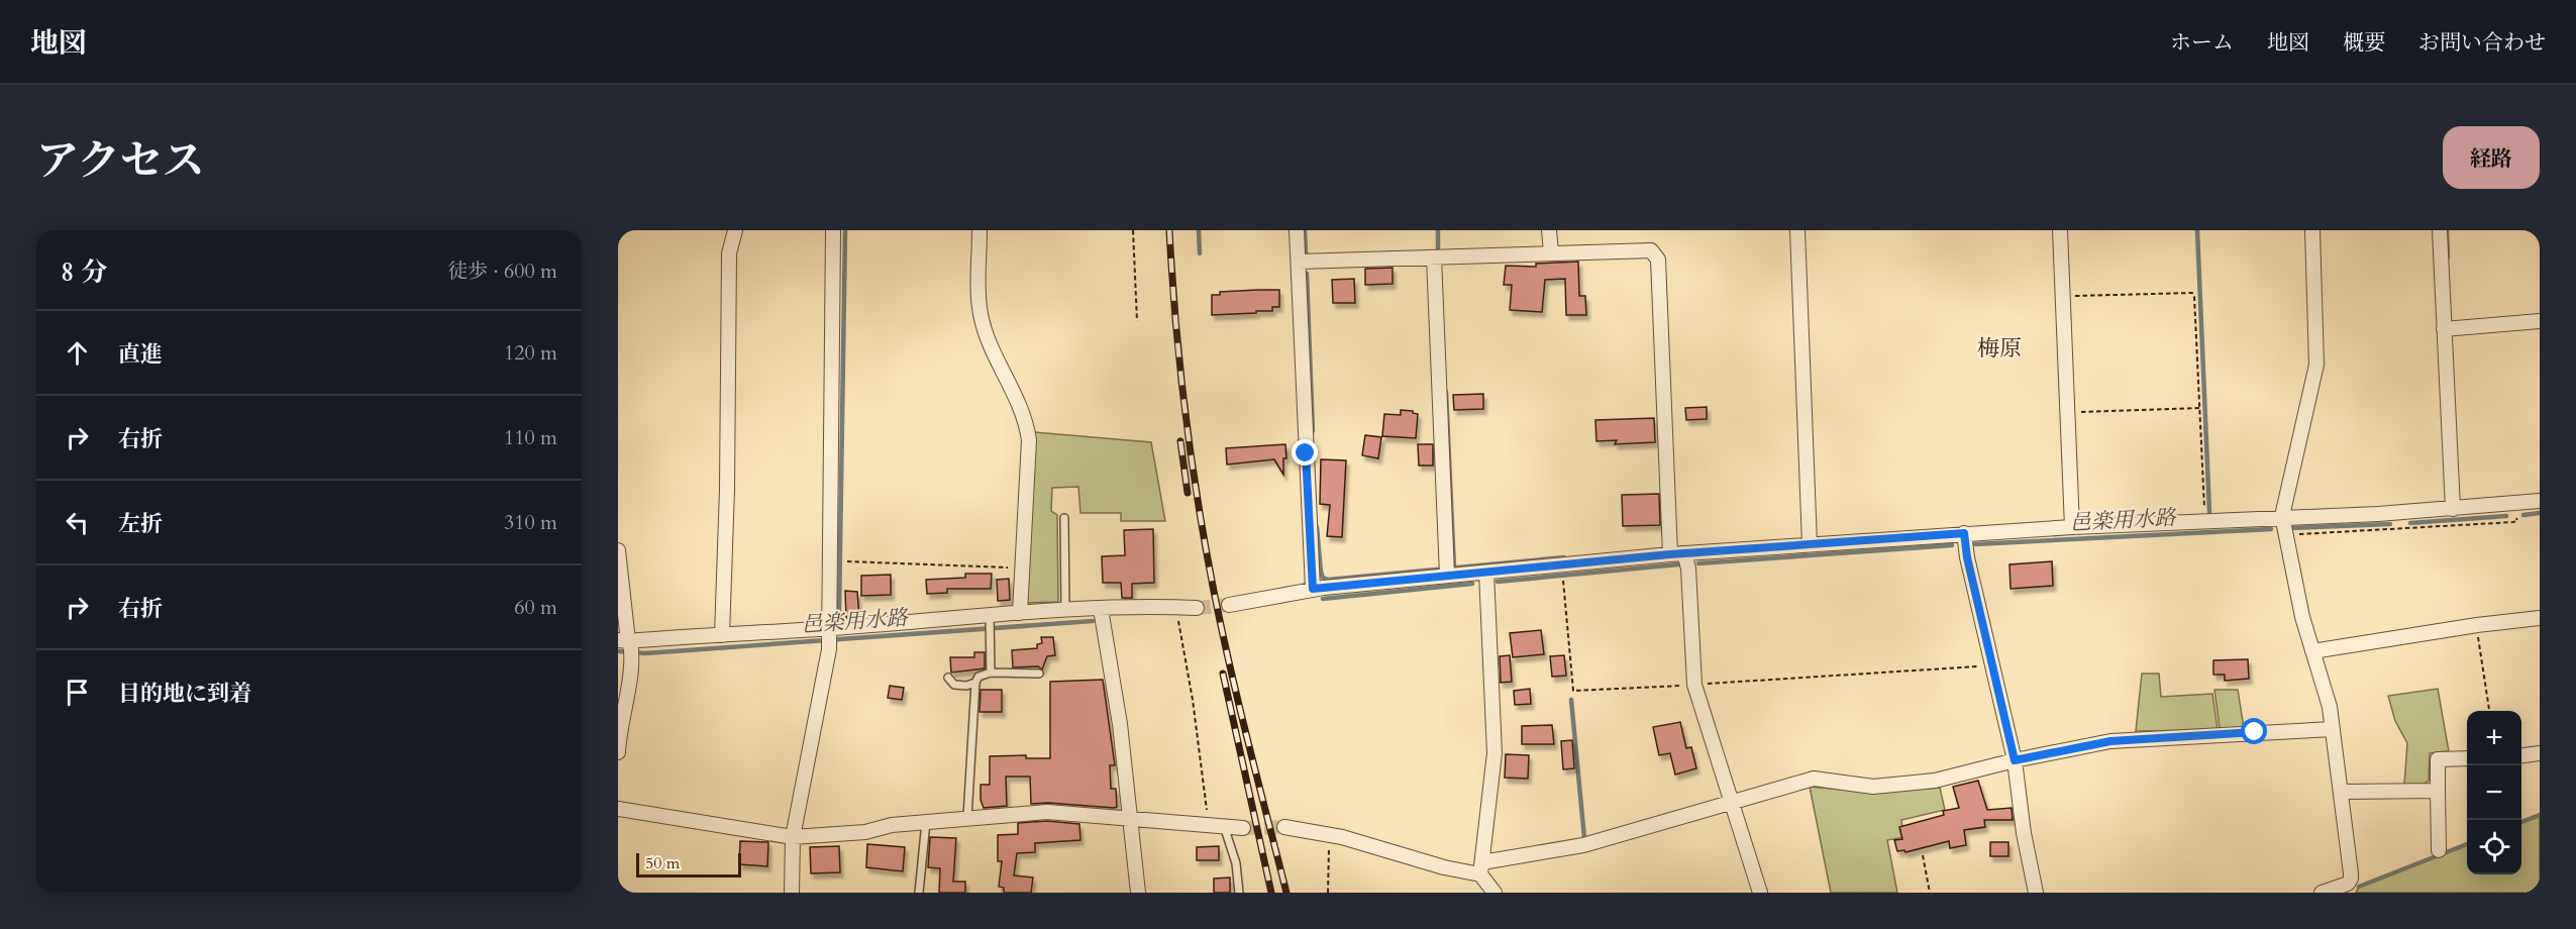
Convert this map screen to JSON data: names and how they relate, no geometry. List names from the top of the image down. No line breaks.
{"districts":["梅原"],"water":["邑楽用水路"],"scale_bar":"50 m","page":{"header":"地図","nav":["ホーム","地図","概要","お問い合わせ"],"title":"アクセス","buttons":"経路","heading":["8 分","徒歩 · 600 m"],"list":[["直進","120 m"],["右折","110 m"],["左折","310 m"],["右折","60 m"],"目的地に到着"],"map_buttons":["+","−"],"scale":"50 m"}}
